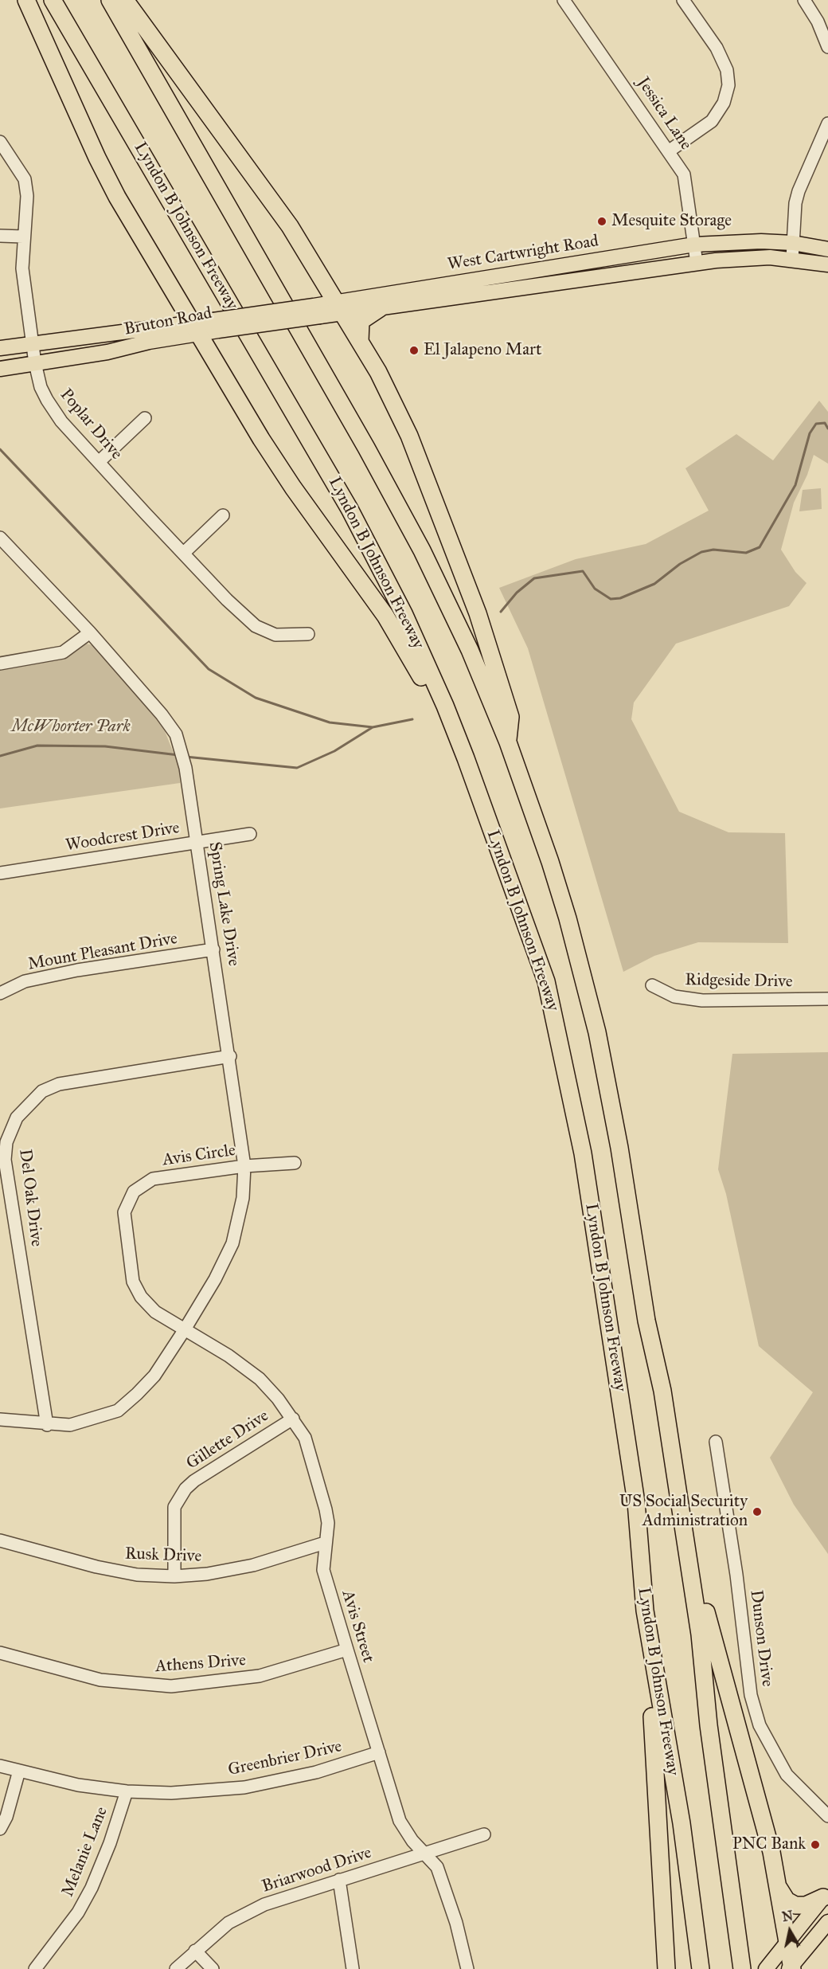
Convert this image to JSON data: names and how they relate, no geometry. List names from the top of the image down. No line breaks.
{"streets":{"highway":["Lyndon B Johnson Freeway"],"main road":["West Cartwright Road","Bruton Road"],"street":["Jessica Lane","Poplar Drive","Woodcrest Drive","Spring Lake Drive","Mount Pleasant Drive","Ridgeside Drive","Avis Circle","Del Oak Drive","Gillette Drive","Rusk Drive","Avis Street","Dunson Drive","Athens Drive","Greenbrier Drive","Melanie Lane","Briarwood Drive"]},"crossings":[["Jessica Lane","West Cartwright Road"],["West Cartwright Road","Bruton Road"],["Bruton Road","Poplar Drive"],["Woodcrest Drive","Spring Lake Drive"],["Spring Lake Drive","Mount Pleasant Drive"],["Spring Lake Drive","Avis Circle"],["Spring Lake Drive","Del Oak Drive"],["Spring Lake Drive","Avis Street"],["Avis Circle","Avis Street"],["Gillette Drive","Rusk Drive"],["Gillette Drive","Avis Street"],["Rusk Drive","Avis Street"],["Avis Street","Athens Drive"],["Avis Street","Greenbrier Drive"],["Avis Street","Briarwood Drive"],["Greenbrier Drive","Melanie Lane"]],"parks":["McWhorter Park"],"places":["Mesquite Storage","El Jalapeno Mart","US Social Security Administration","PNC Bank"],"north":"top"}
